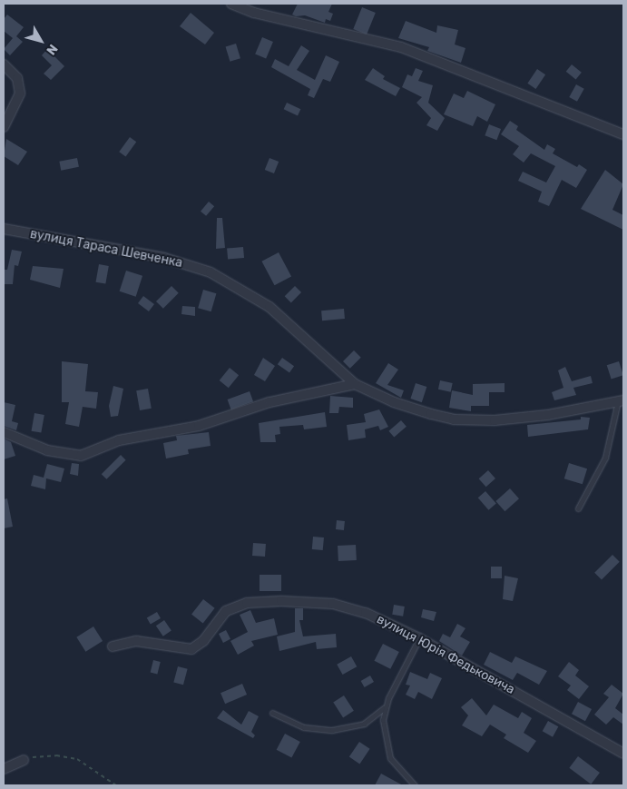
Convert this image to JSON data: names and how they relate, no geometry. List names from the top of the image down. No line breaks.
{"streets":{"street":["вулиця Тараса Шевченка","вулиця Юрія Федьковича"]},"north":"bottom right"}
